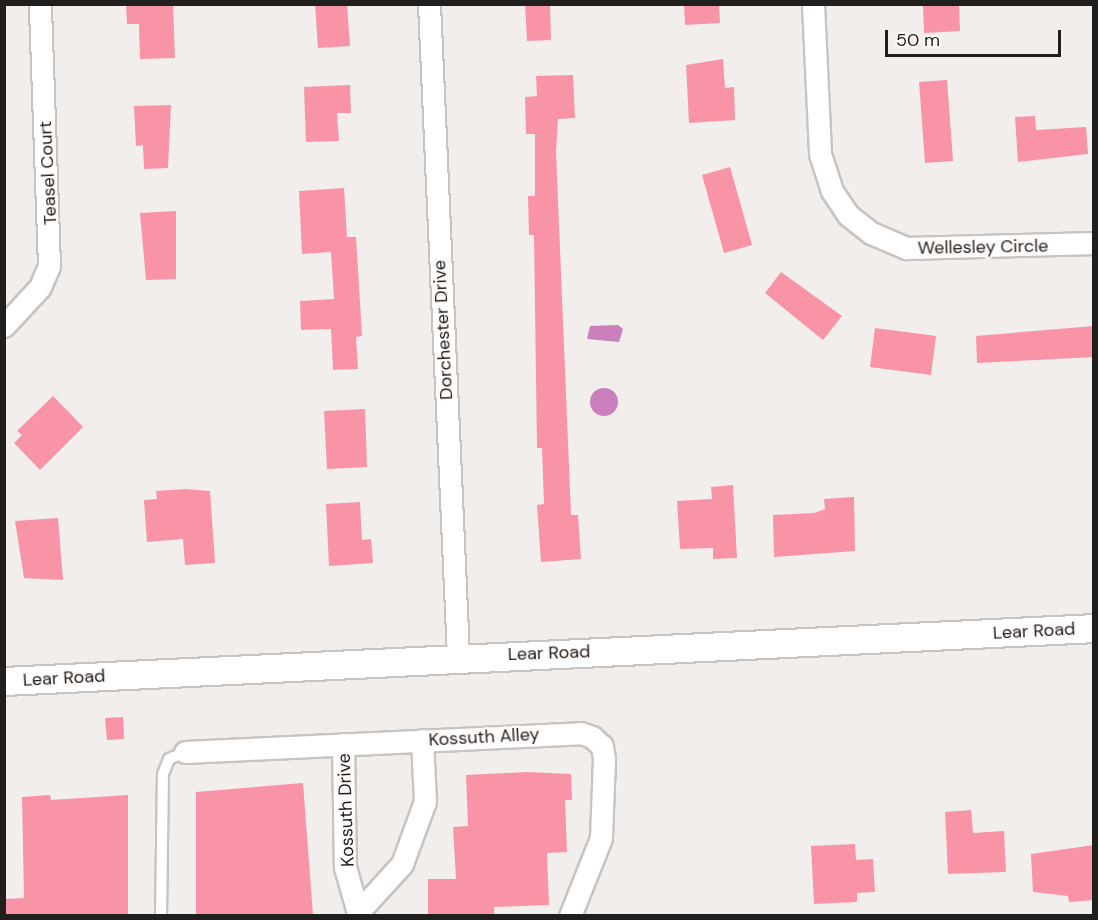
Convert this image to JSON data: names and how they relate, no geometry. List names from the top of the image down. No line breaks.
{"streets":{"street":["Teasel Court","Wellesley Circle","Dorchester Drive","Lear Road","Kossuth Alley","Kossuth Drive"]},"crossings":[["Dorchester Drive","Lear Road"],["Kossuth Alley","Kossuth Drive"]],"scale_bar":"50 m"}
